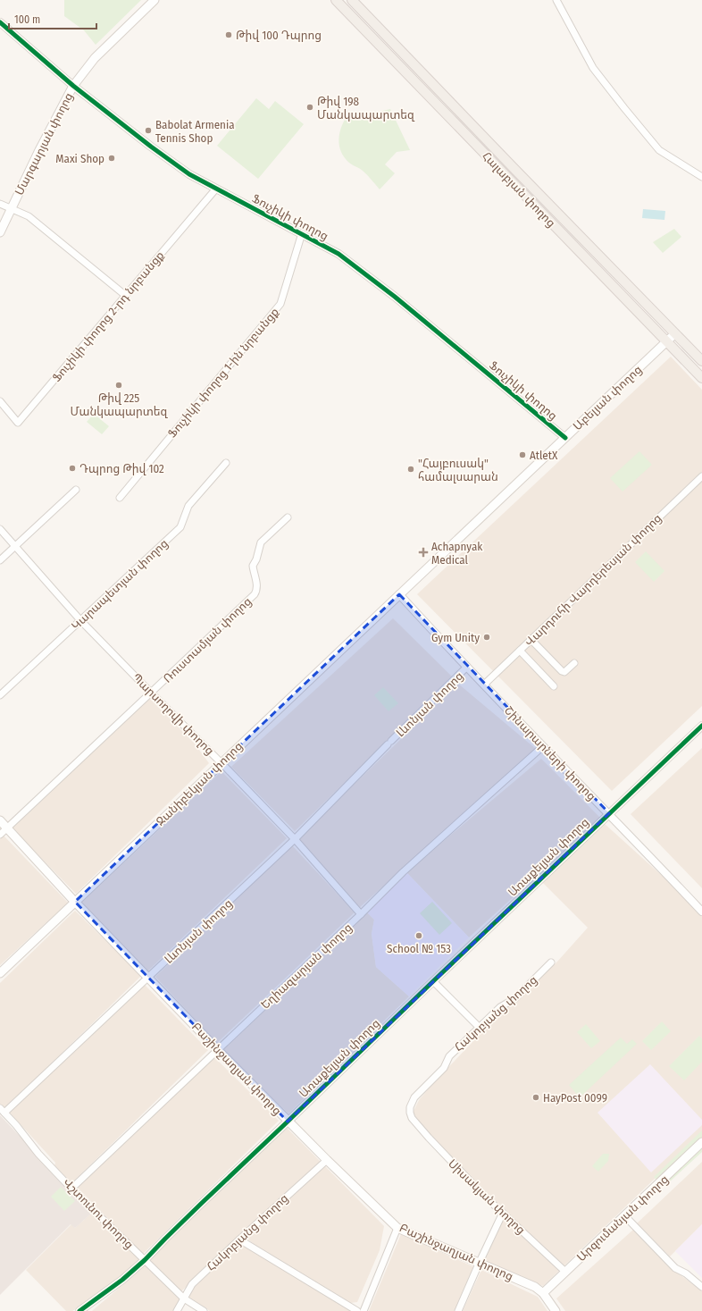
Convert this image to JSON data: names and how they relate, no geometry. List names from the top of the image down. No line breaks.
{"streets":{"main road":["Մարգարյան փողոց","Հալաբյան փողոց","Աբելյան փողոց","Ջանիբեկյան փողոց","Բաշինջաղյան փողոց","Արզումանյան փողոց"],"street":["Ֆուչիկի փողոց","Ֆուչիկի փողոց 2-րդ նրբանցք","Ֆուչիկի փողոց 1-ին նրբանցք","Վարդուհի Վարդերեսյան փողոց","Կարապետյան փողոց","Ռուստամյան փողոց","Լևոնյան փողոց","Պարսողովի փողոց","Շինարարների փողոց","Առաքելյան փողոց","Եղիազարյան փողոց","Հակոբյանց փողոց","Սիսակյան փողոց","Վշտունու փողոց"]},"crossings":[["Մարգարյան փողոց","Ֆուչիկի փողոց"],["Հալաբյան փողոց","Աբելյան փողոց"],["Ֆուչիկի փողոց","Ֆուչիկի փողոց 2-րդ նրբանցք"],["Ֆուչիկի փողոց","Ֆուչիկի փողոց 1-ին նրբանցք"],["Ֆուչիկի փողոց","Աբելյան փողոց"],["Աբելյան փողոց","Շինարարների փողոց"],["Աբելյան փողոց","Ջանիբեկյան փողոց"],["Վարդուհի Վարդերեսյան փողոց","Շինարարների փողոց"],["Կարապետյան փողոց","Պարսողովի փողոց"],["Ռուստամյան փողոց","Պարսողովի փողոց"],["Ռուստամյան փողոց","Բաշինջաղյան փողոց"],["Լևոնյան փողոց","Պարսողովի փողոց"],["Լևոնյան փողոց","Շինարարների փողոց"],["Լևոնյան փողոց","Բաշինջաղյան փողոց"],["Լևոնյան փողոց","Վշտունու փողոց"],["Պարսողովի փողոց","Ջանիբեկյան փողոց"],["Պարսողովի փողոց","Եղիազարյան փողոց"],["Շինարարների փողոց","Ջանիբեկյան փողոց"],["Շինարարների փողոց","Առաքելյան փողոց"],["Շինարարների փողոց","Եղիազարյան փողոց"],["Ջանիբեկյան փողոց","Բաշինջաղյան փողոց"],["Առաքելյան փողոց","Բաշինջաղյան փողոց"],["Առաքելյան փողոց","Վշտունու փողոց"],["Եղիազարյան փողոց","Բաշինջաղյան փողոց"],["Եղիազարյան փողոց","Վշտունու փողոց"],["Հակոբյանց փողոց","Բաշինջաղյան փողոց"],["Հակոբյանց փողոց","Սիսակյան փողոց"],["Հակոբյանց փողոց","Վշտունու փողոց"],["Բաշինջաղյան փողոց","Արզումանյան փողոց"],["Սիսակյան փողոց","Արզումանյան փողոց"]],"places":{"other":["Թիվ 100 Դպրոց","Թիվ 198 Մանկապարտեզ","Babolat Armenia Tennis Shop","Maxi Shop","Թիվ 225 Մանկապարտեզ","AtletX","Դպրոց Թիվ 102","\"Հայբուսակ\" համալսարան","Gym Unity","School № 153","HayPost 0099"],"health":["Achapnyak Medical"]},"scale_bar":"100 m"}
